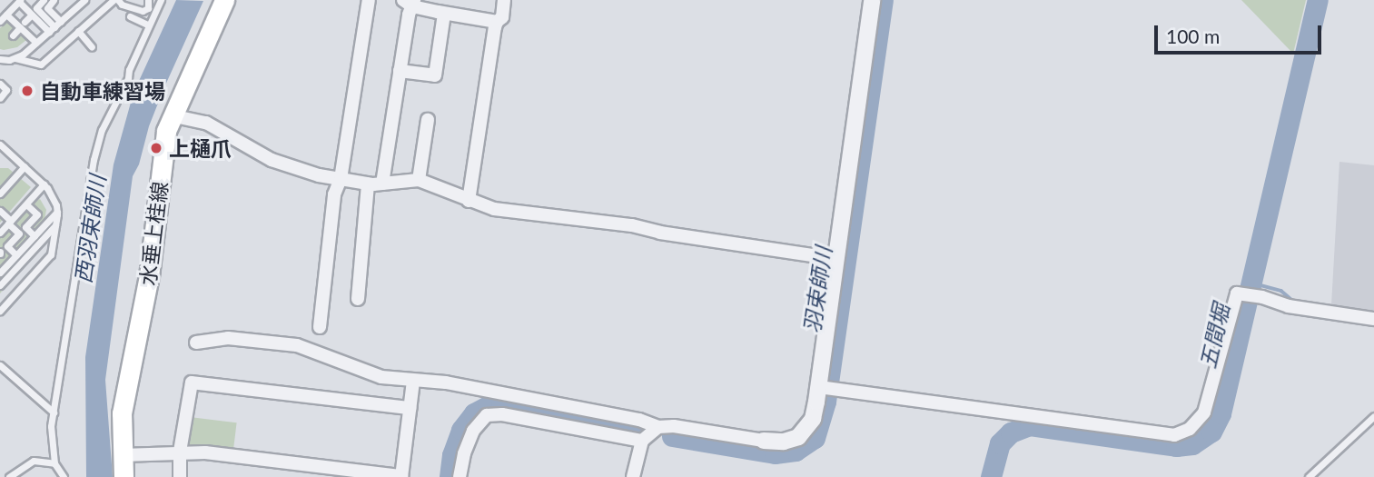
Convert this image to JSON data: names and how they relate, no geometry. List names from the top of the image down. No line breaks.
{"streets":{"main road":["水垂上桂線"]},"water":["西羽束師川","羽束師川","五間堀"],"places":["自動車練習場","上樋爪"],"scale_bar":"100 m"}
